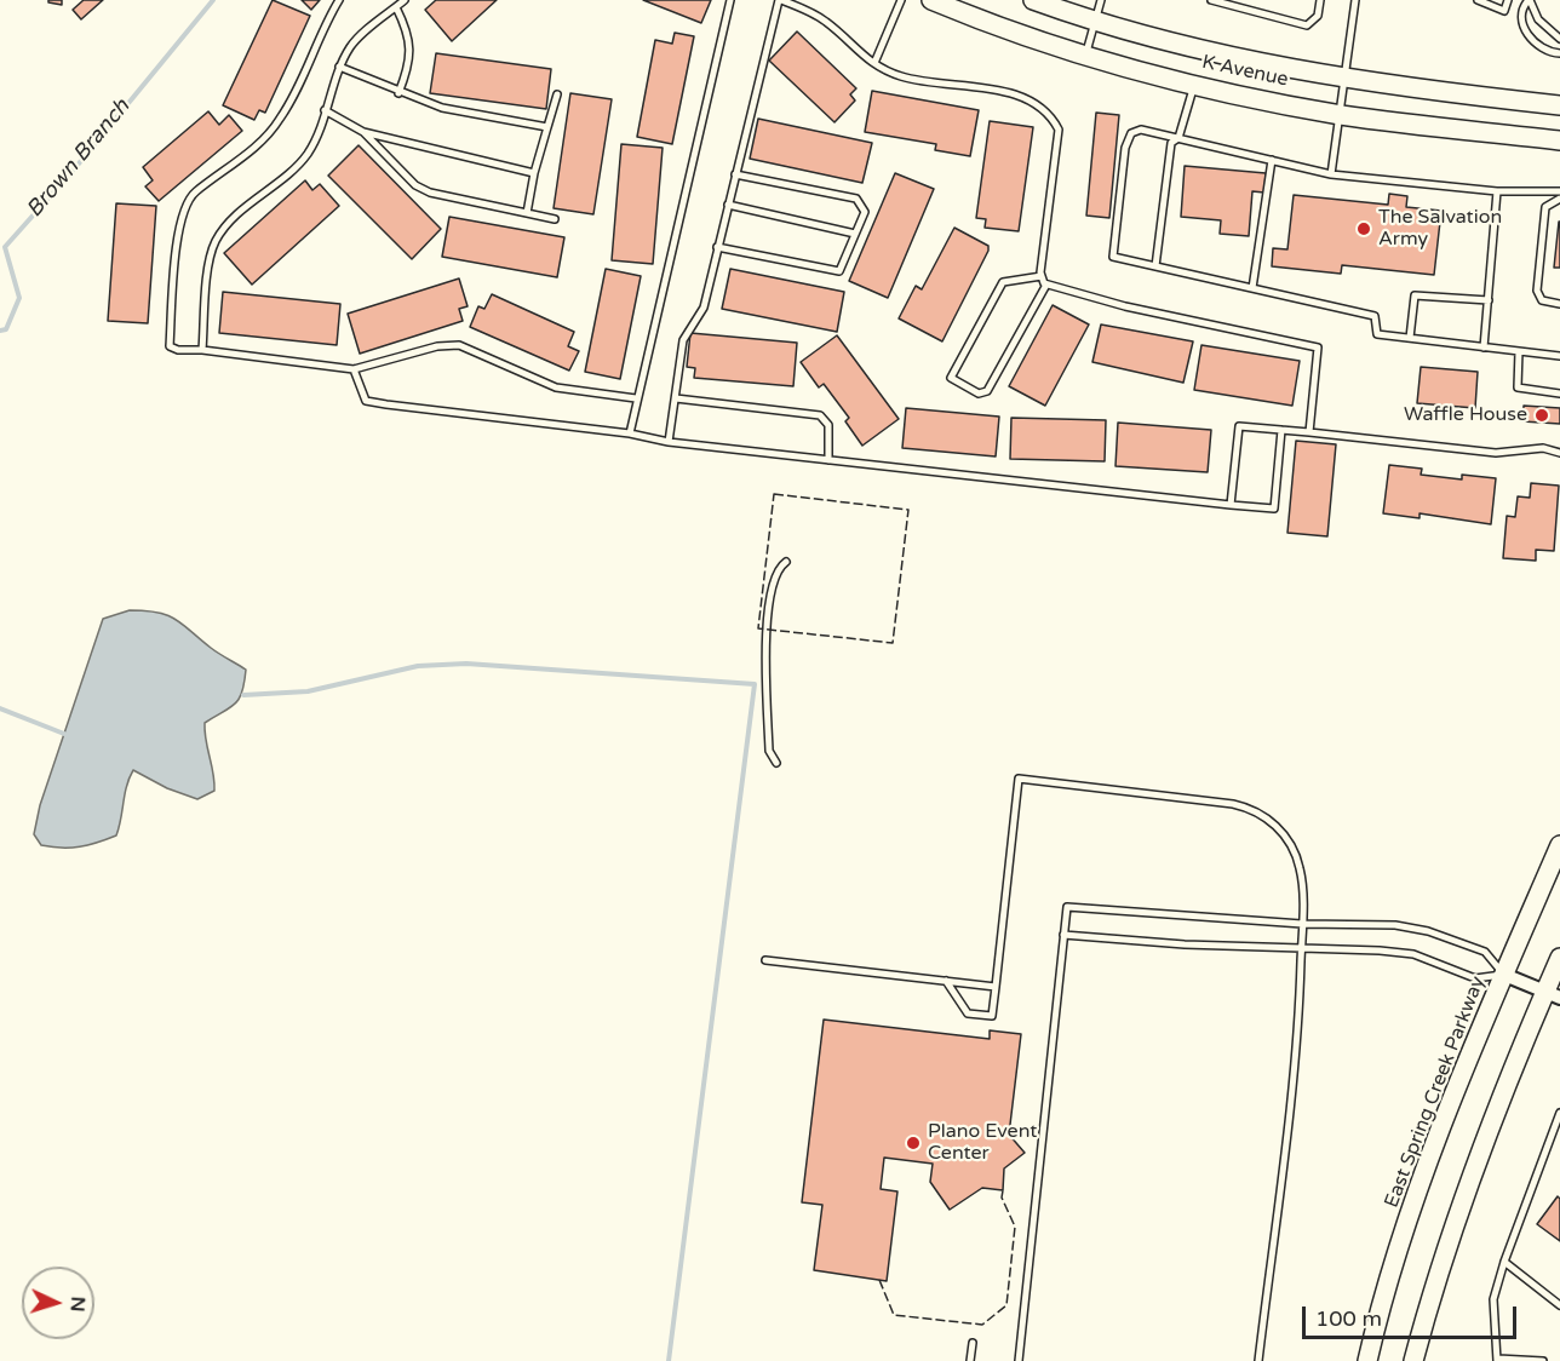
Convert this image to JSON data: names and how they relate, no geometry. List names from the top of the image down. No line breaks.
{"streets":{"main road":["K Avenue","East Spring Creek Parkway"]},"water":["Brown Branch"],"places":["The Salvation Army","Waffle House","Plano Event Center"],"scale_bar":"100 m","north":"right"}
